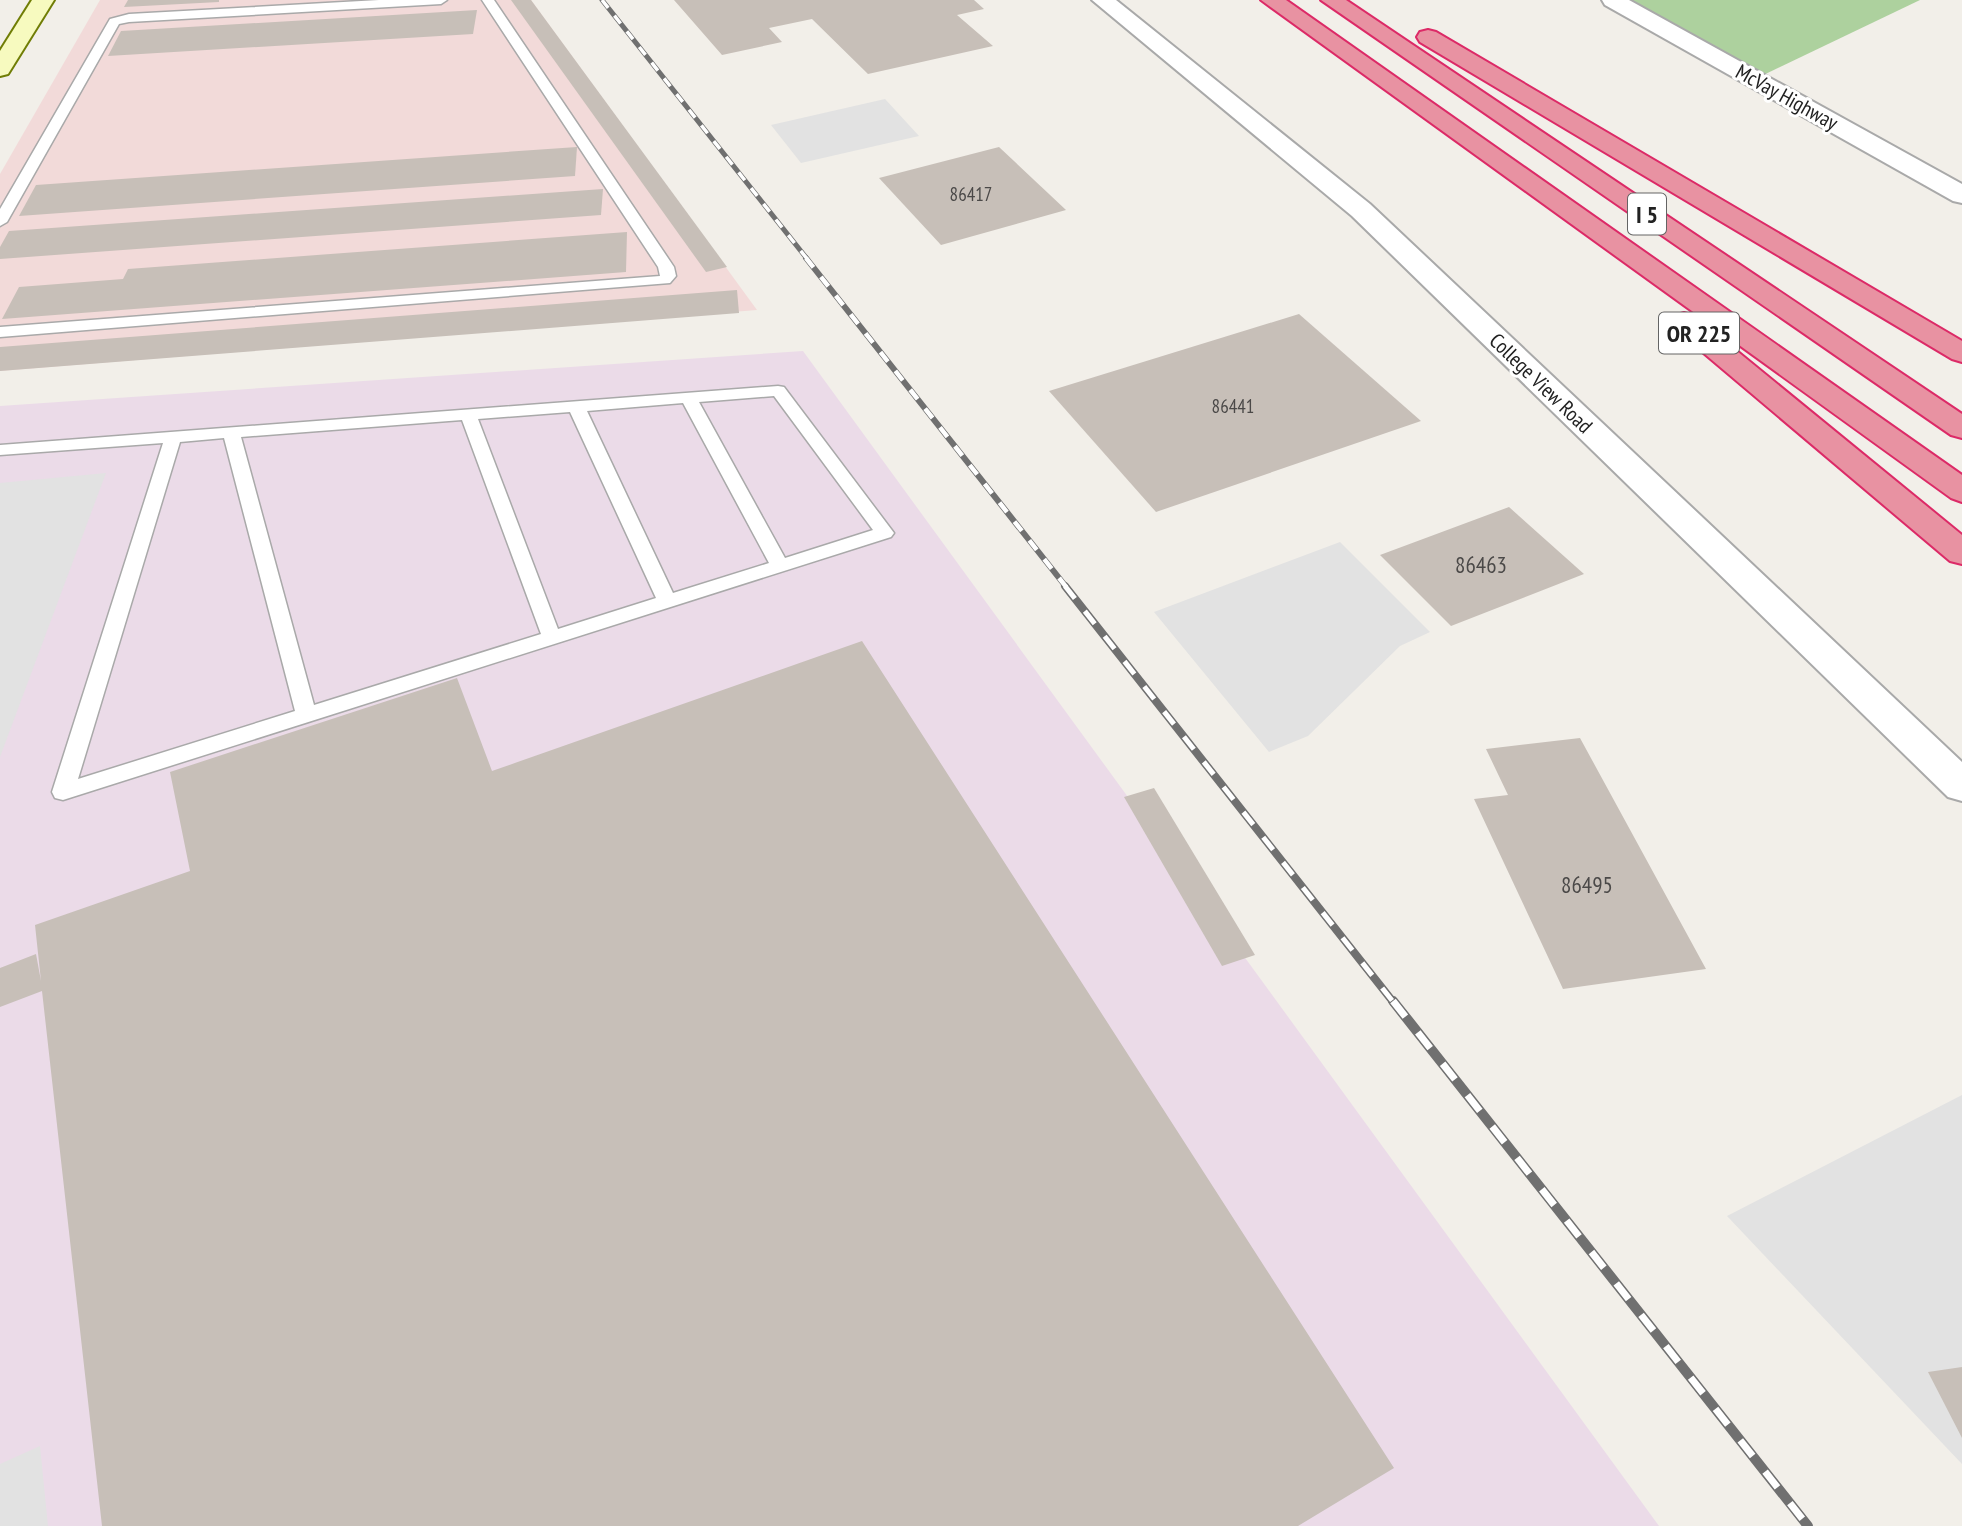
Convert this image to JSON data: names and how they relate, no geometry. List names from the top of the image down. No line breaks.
{"streets":{"highway":["I 5","OR 225"],"street":["McVay Highway","College View Road"]},"crossings":[["I 5","OR 225"]],"house_numbers":["86417","86441","86463","86495"]}
